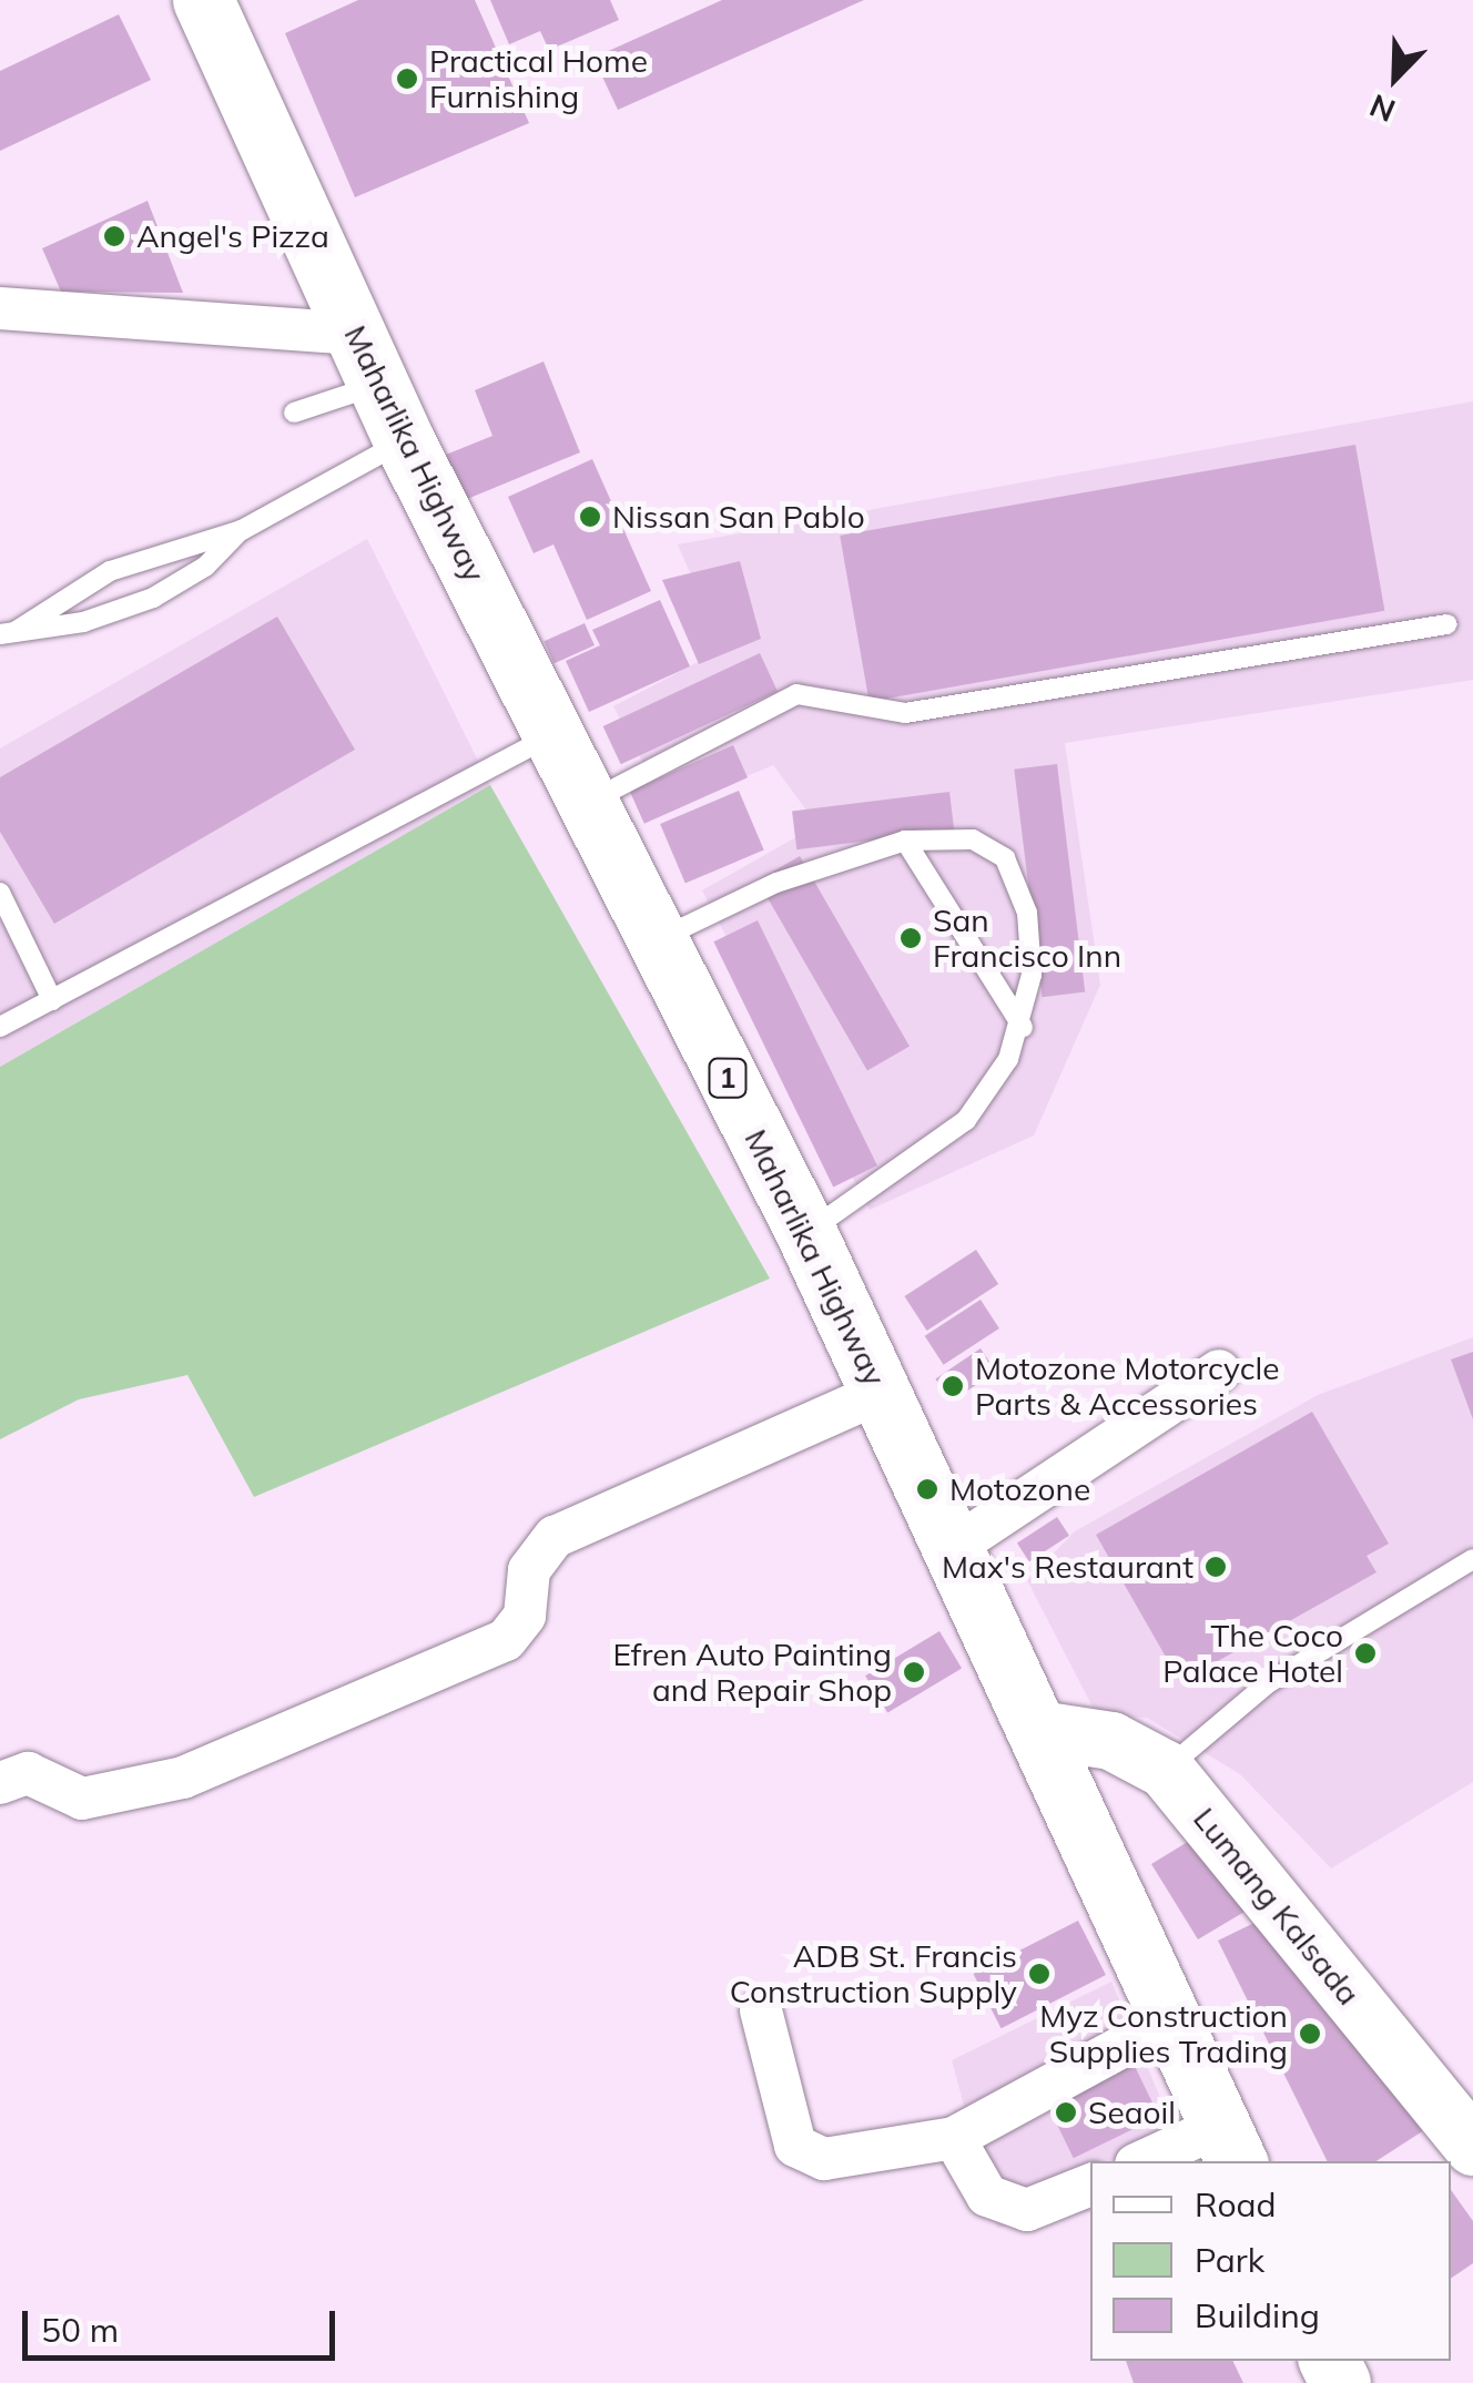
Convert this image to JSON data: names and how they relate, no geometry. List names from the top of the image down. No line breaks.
{"streets":{"main road":["Maharlika Highway","1"],"street":["Lumang Kalsada"]},"crossings":[["Maharlika Highway","Lumang Kalsada"]],"places":["Practical Home Furnishing","Angel's Pizza","Nissan San Pablo","San Francisco Inn","Motozone Motorcycle Parts & Accessories","Motozone","Max's Restaurant","The Coco Palace Hotel","Efren Auto Painting and Repair Shop","ADB St. Francis Construction Supply","Myz Construction Supplies Trading","Seaoil"],"legend":["Road","Park","Building"],"scale_bar":"50 m","north":"bottom left"}
